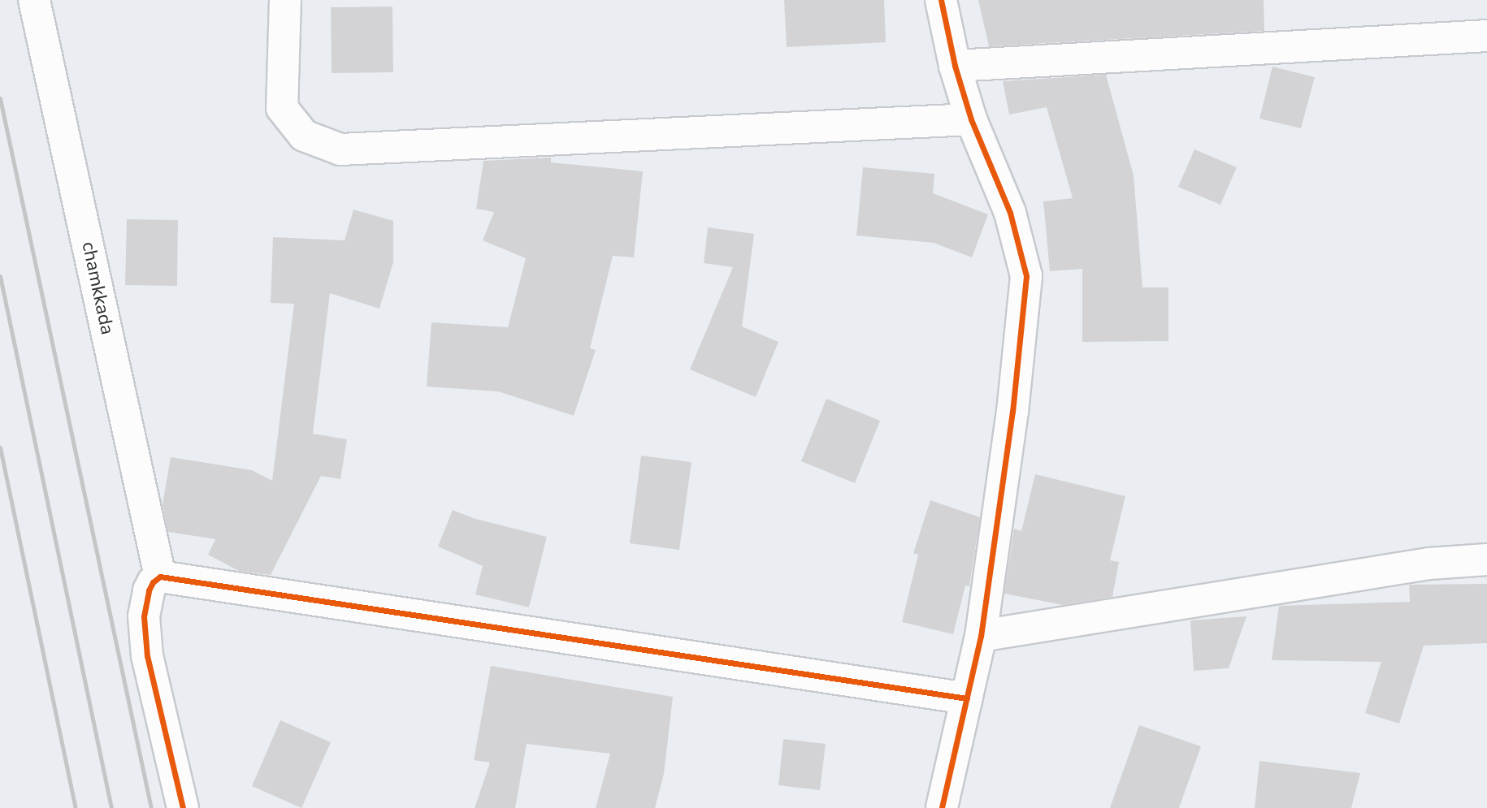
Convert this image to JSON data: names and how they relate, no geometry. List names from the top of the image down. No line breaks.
{"streets":{"street":["chamkkada"]}}
